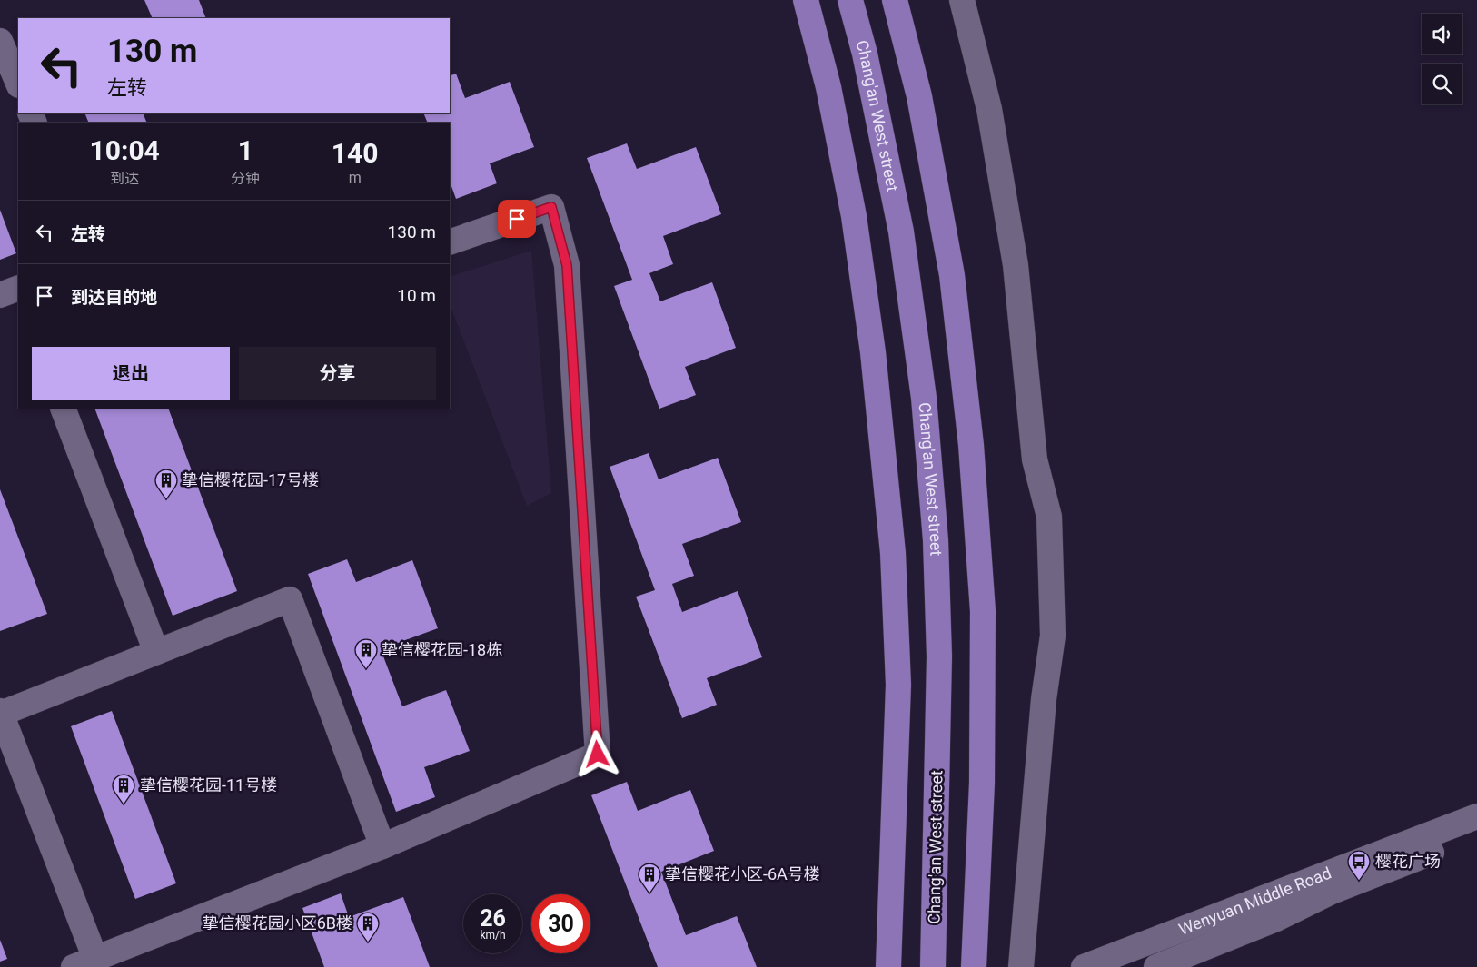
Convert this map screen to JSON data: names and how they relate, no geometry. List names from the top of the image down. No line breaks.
{"streets":{"main road":["Chang'an West street"],"street":["Wenyuan Middle Road"]},"places":{"building":["挚信樱花园-17号楼","挚信樱花园-18栋","挚信樱花园-11号楼","挚信樱花小区-6A号楼","挚信樱花园小区6B楼"],"bus stop":["樱花广场"]},"page":{"turn":["130 m","左转"],"eta":["10:04","到达","1","分钟","140","m"],"list":[{"name":"左转","value":"130 m"},{"name":"到达目的地","value":"10 m"}],"buttons":["退出","分享"],"speed":"26 km/h","limit":"30"}}
